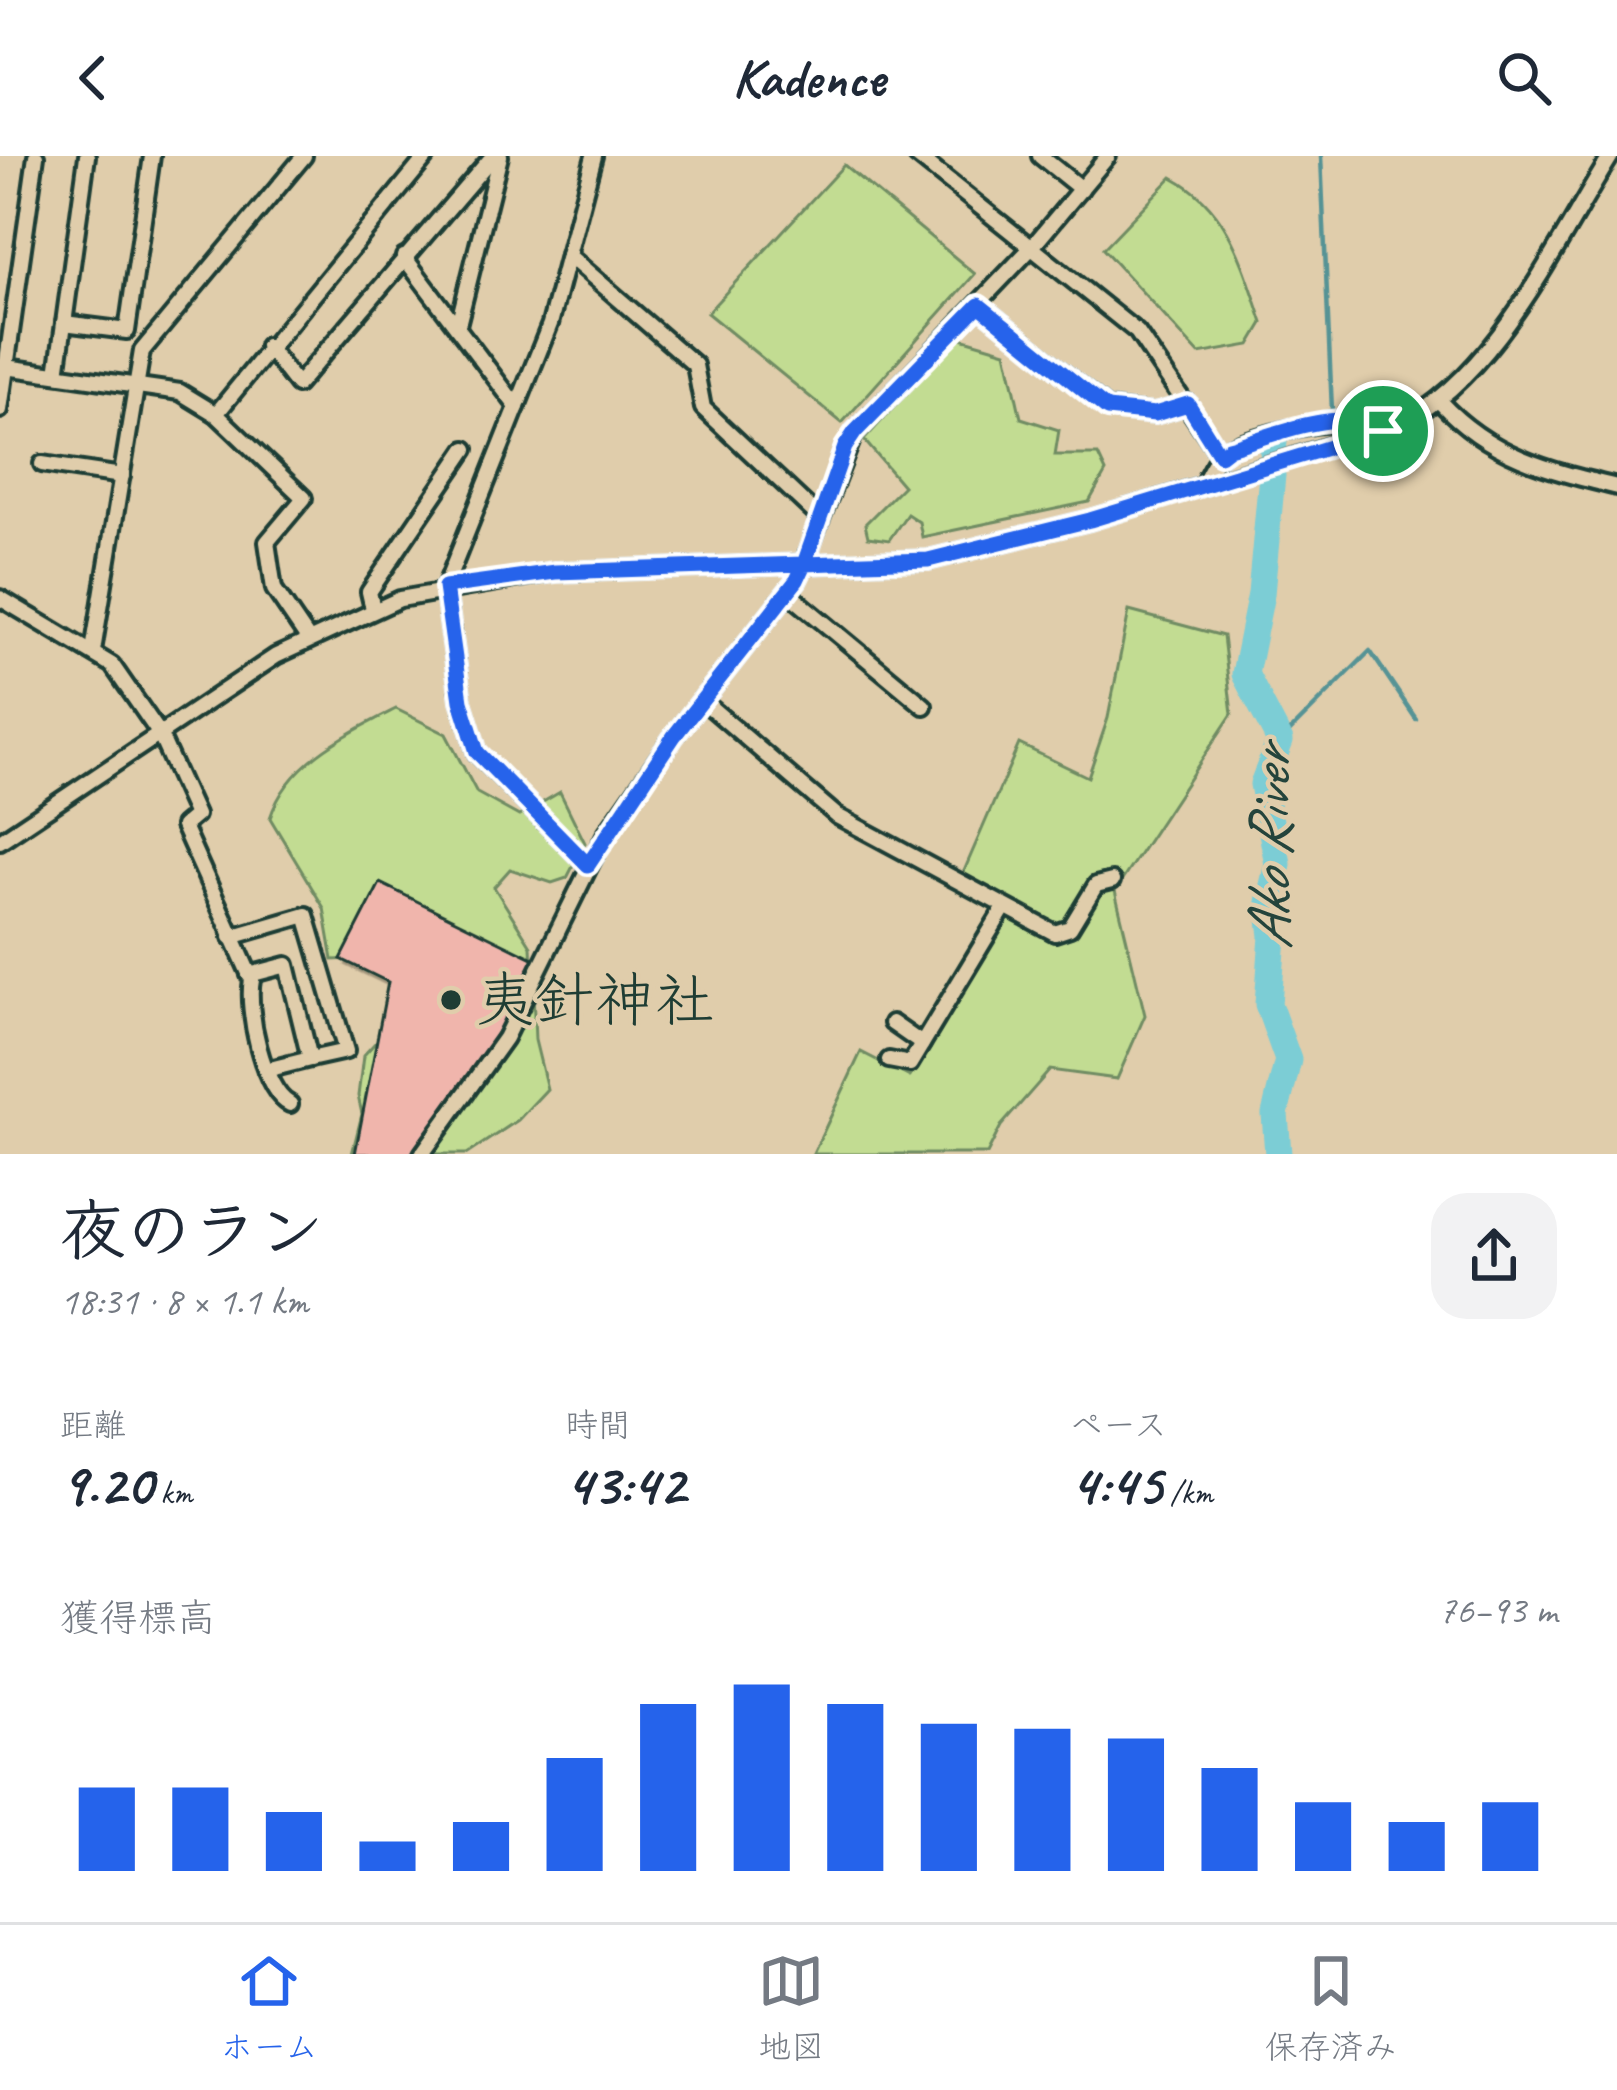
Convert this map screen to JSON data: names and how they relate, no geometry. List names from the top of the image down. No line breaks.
{"water":["Ako River"],"places":["夷針神社"],"page":{"header":"Kadence","heading":["夜のラン","18:31 · 8 × 1.1 km"],"stats":[["距離","9.20 km"],["時間","43:42"],["ペース","4:45 /km"]],"chart":["獲得標高","76–93 m"],"tabs":["ホーム","地図","保存済み"]}}
